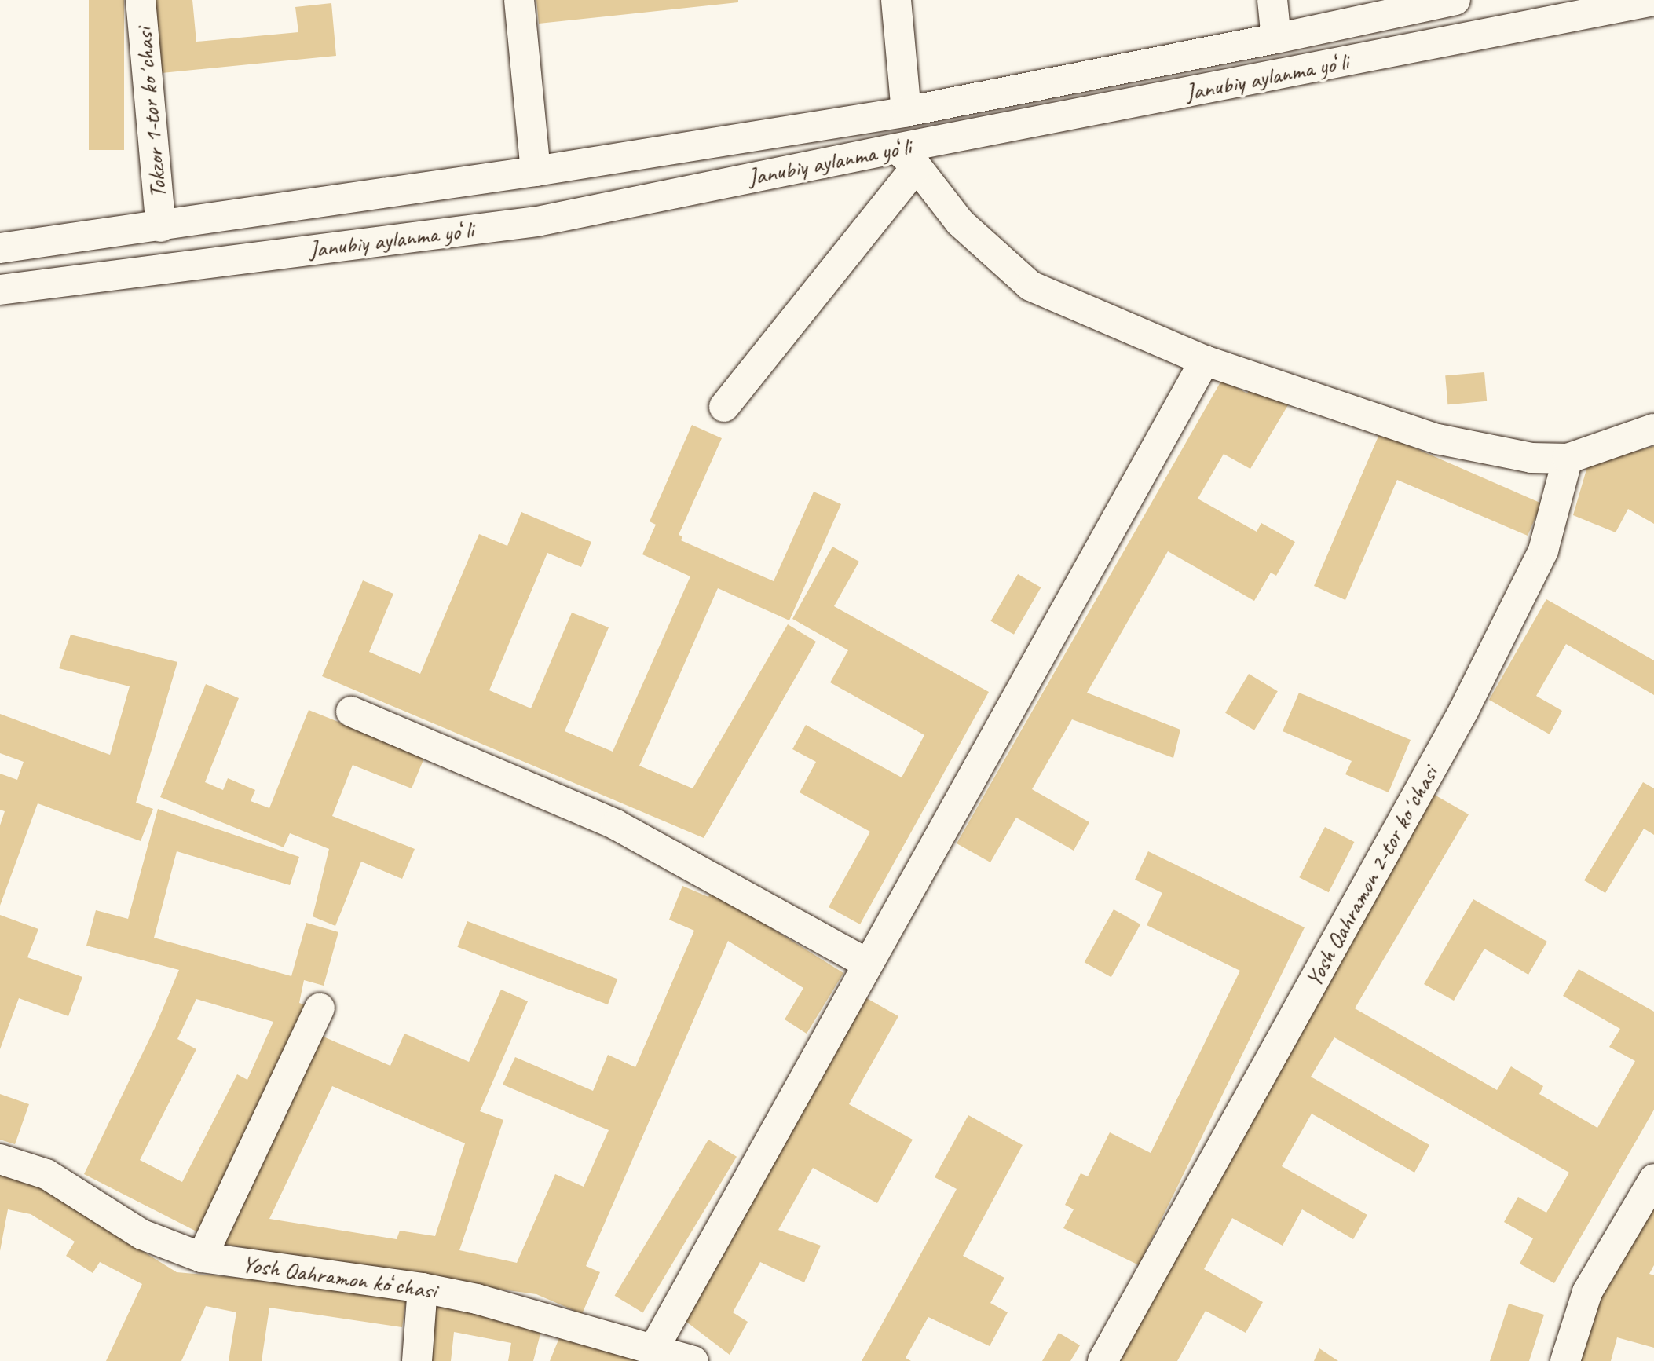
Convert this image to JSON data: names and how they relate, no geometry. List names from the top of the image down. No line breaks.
{"streets":{"main road":["Janubiy aylanma yoʻli","Tokzor 1-tor koʼchasi","Yosh Qahramon 2-tor koʼchasi","Yosh Qahramon koʻchasi"]},"crossings":[["Janubiy aylanma yoʻli","Tokzor 1-tor koʼchasi"]]}
